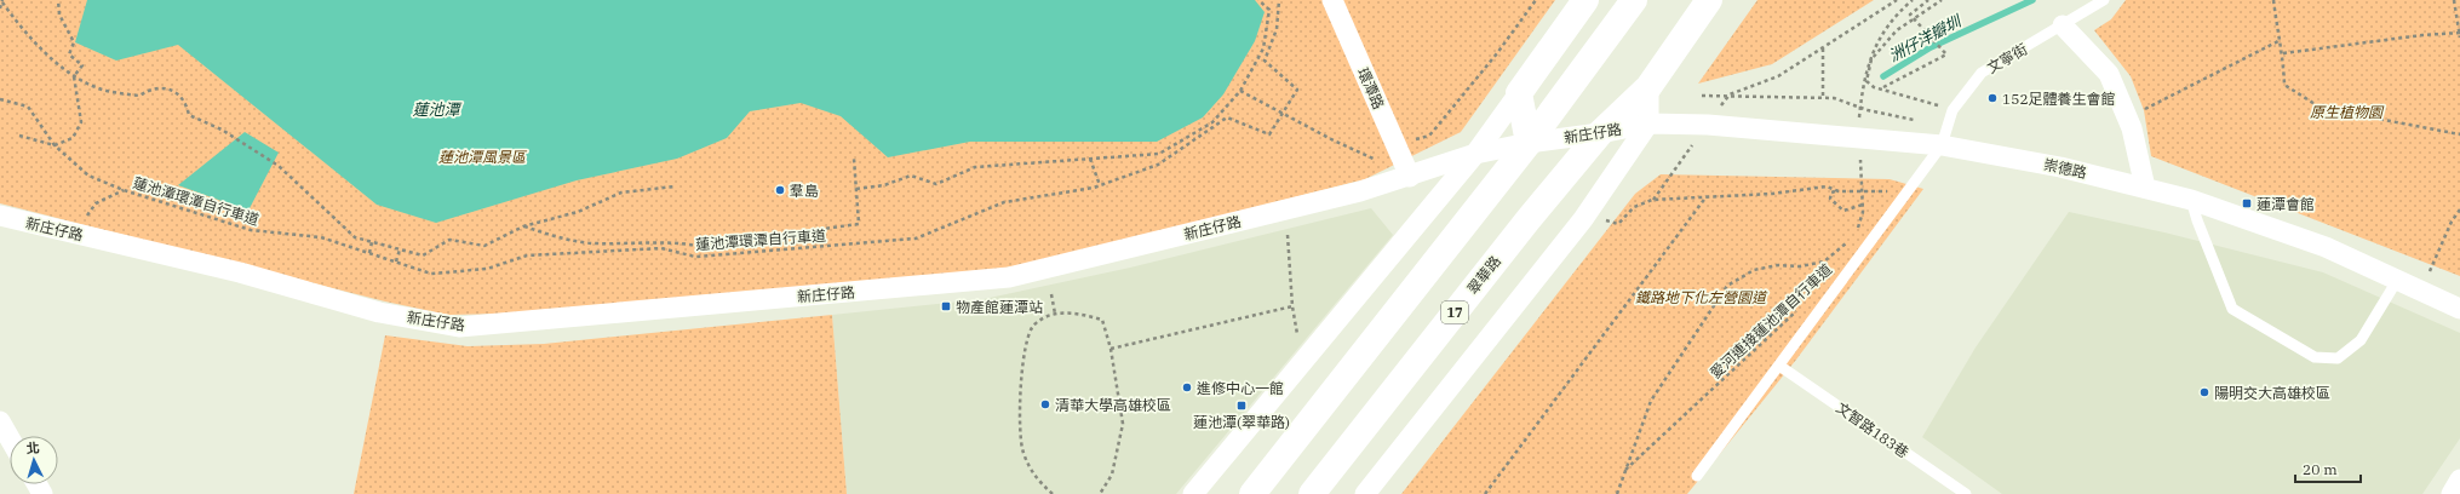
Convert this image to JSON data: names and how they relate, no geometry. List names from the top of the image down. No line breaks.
{"streets":{"main road":["翠華路","17"],"street":["環潭路","新庄仔路","崇德路"],"lane":["文寧街","文智路183巷"],"path":["蓮池潭環潭自行車道","愛河連接蓮池潭自行車道"]},"crossings":[["文寧街","崇德路"],["文寧街","文智路183巷"],["環潭路","新庄仔路"],["新庄仔路","崇德路"],["新庄仔路","翠華路"]],"water":["洲仔洋瓣圳","蓮池潭"],"parks":["原生植物園","蓮池潭風景區","鐵路地下化左營園道"],"places":{"other":["152足體養生會館","羣島","進修中心一館","陽明交大高雄校區","清華大學高雄校區"],"transit":["蓮潭會館","物產館蓮潭站","蓮池潭(翠華路)"]},"scale_bar":"20 m","north":"top"}
